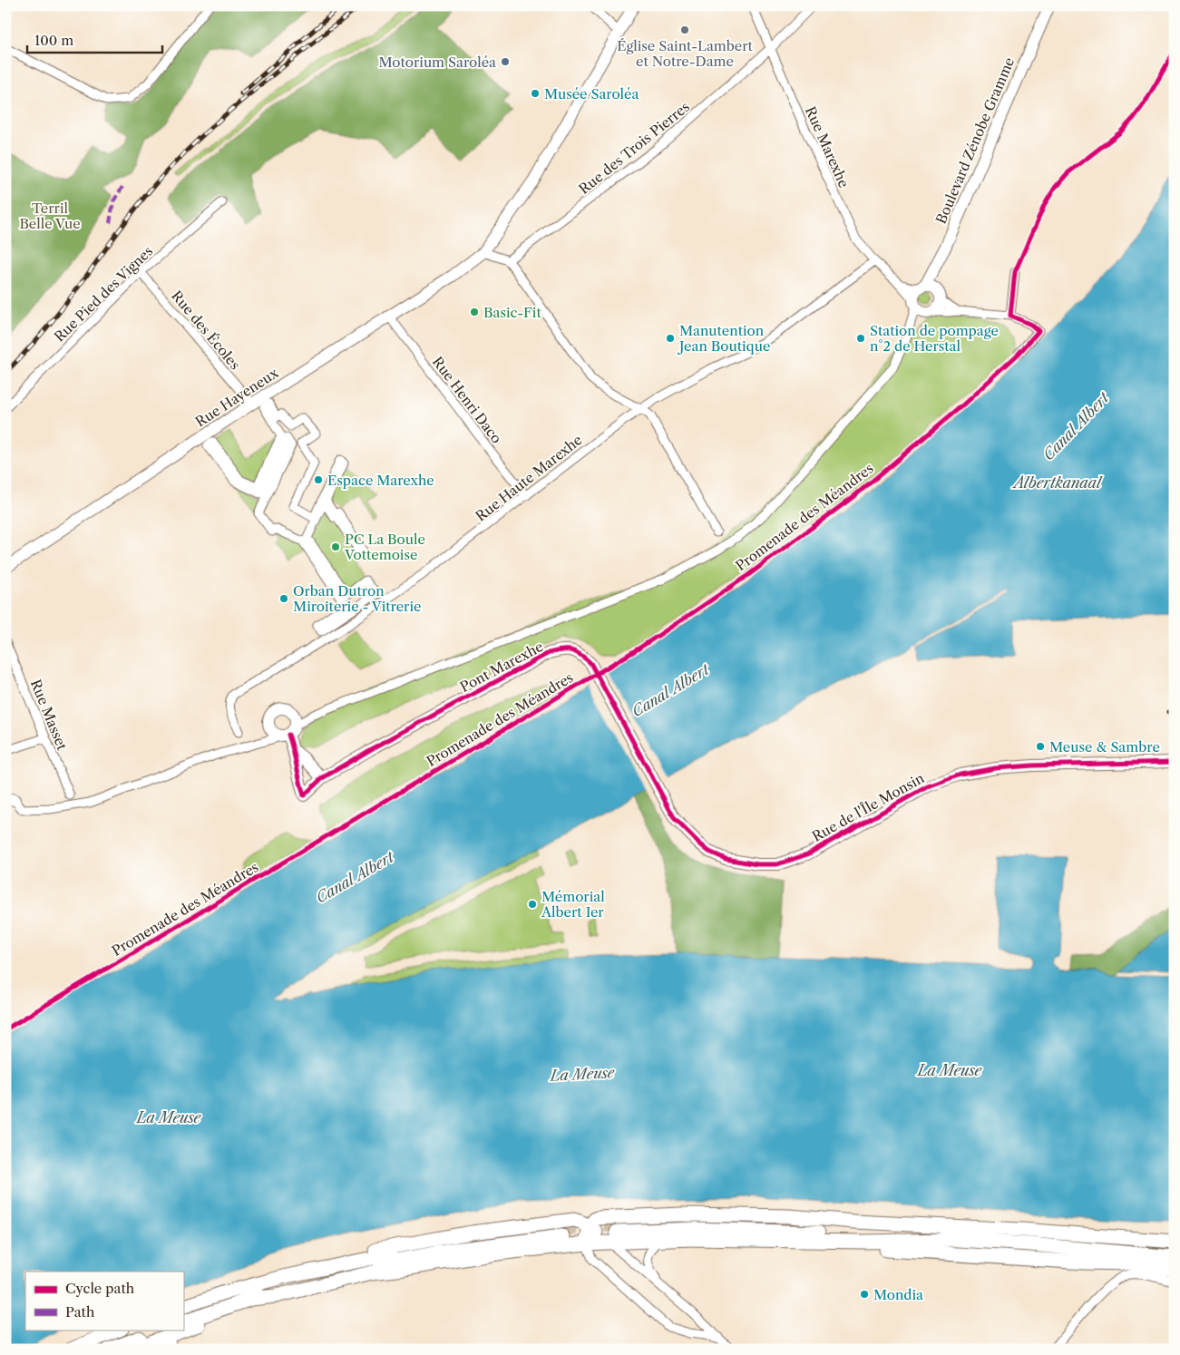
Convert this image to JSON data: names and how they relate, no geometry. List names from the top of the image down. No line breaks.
{"streets":{"street":["Boulevard Zénobe Gramme","Rue Marexhe","Rue des Trois Pierres","Rue Pied des Vignes","Rue des Écoles","Rue Hayeneux","Rue Henri Daco","Rue Haute Marexhe","Pont Marexhe","Rue Masset","Rue de l'Île Monsin"],"cycle path":["Promenade des Méandres"]},"crossings":[["Boulevard Zénobe Gramme","Rue Marexhe"],["Rue Marexhe","Rue des Trois Pierres"],["Rue Marexhe","Rue Haute Marexhe"],["Rue Pied des Vignes","Rue des Écoles"],["Rue des Écoles","Rue Hayeneux"],["Rue Hayeneux","Rue Henri Daco"],["Rue Henri Daco","Rue Haute Marexhe"],["Pont Marexhe","Rue de l'Île Monsin"]],"water":["Canal Albert","Albertkanaal","La Meuse"],"parks":["Terril Belle Vue"],"places":["Église Saint-Lambert et Notre-Dame","Motorium Saroléa","Musée Saroléa","Basic-Fit","Manutention Jean Boutique","Station de pompage n°2 de Herstal","Espace Marexhe","PC La Boule Vottemoise","Orban Dutron Miroiterie - Vitrerie","Meuse & Sambre","Mémorial Albert Ier","Mondia"],"legend":["Cycle path","Path"],"scale_bar":"100 m"}
